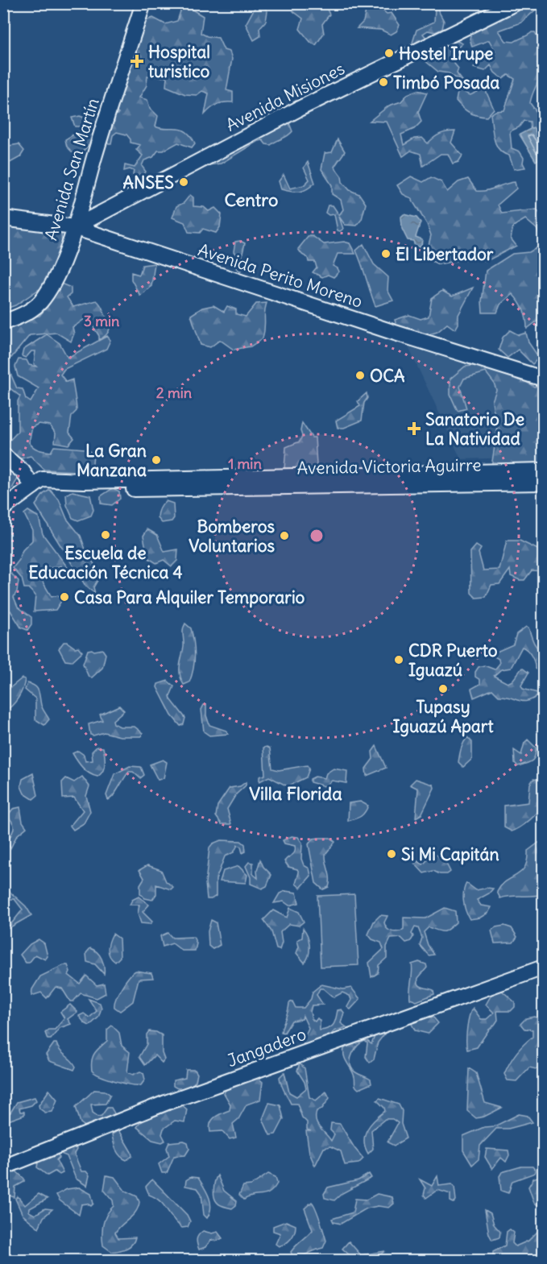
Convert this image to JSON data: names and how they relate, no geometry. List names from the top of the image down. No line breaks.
{"streets":{"main road":["Avenida Misiones","Avenida San Martín","Avenida Perito Moreno","Avenida Victoria Aguirre","Jangadero"]},"crossings":[["Avenida Misiones","Avenida San Martín"],["Avenida Misiones","Avenida Perito Moreno"],["Avenida San Martín","Avenida Perito Moreno"]],"districts":["Centro","Villa Florida"],"places":{"other":["Hostel Irupe","Timbó Posada","ANSES","El Libertador","OCA","La Gran Manzana","Escuela de Educación Técnica 4","Bomberos Voluntarios","Casa Para Alquiler Temporario","CDR Puerto Iguazú","Tupasy Iguazú Apart","Si Mi Capitán"],"health":["Hospital turistico","Sanatorio De La Natividad"]},"rings":["3 min","2 min","1 min"]}
